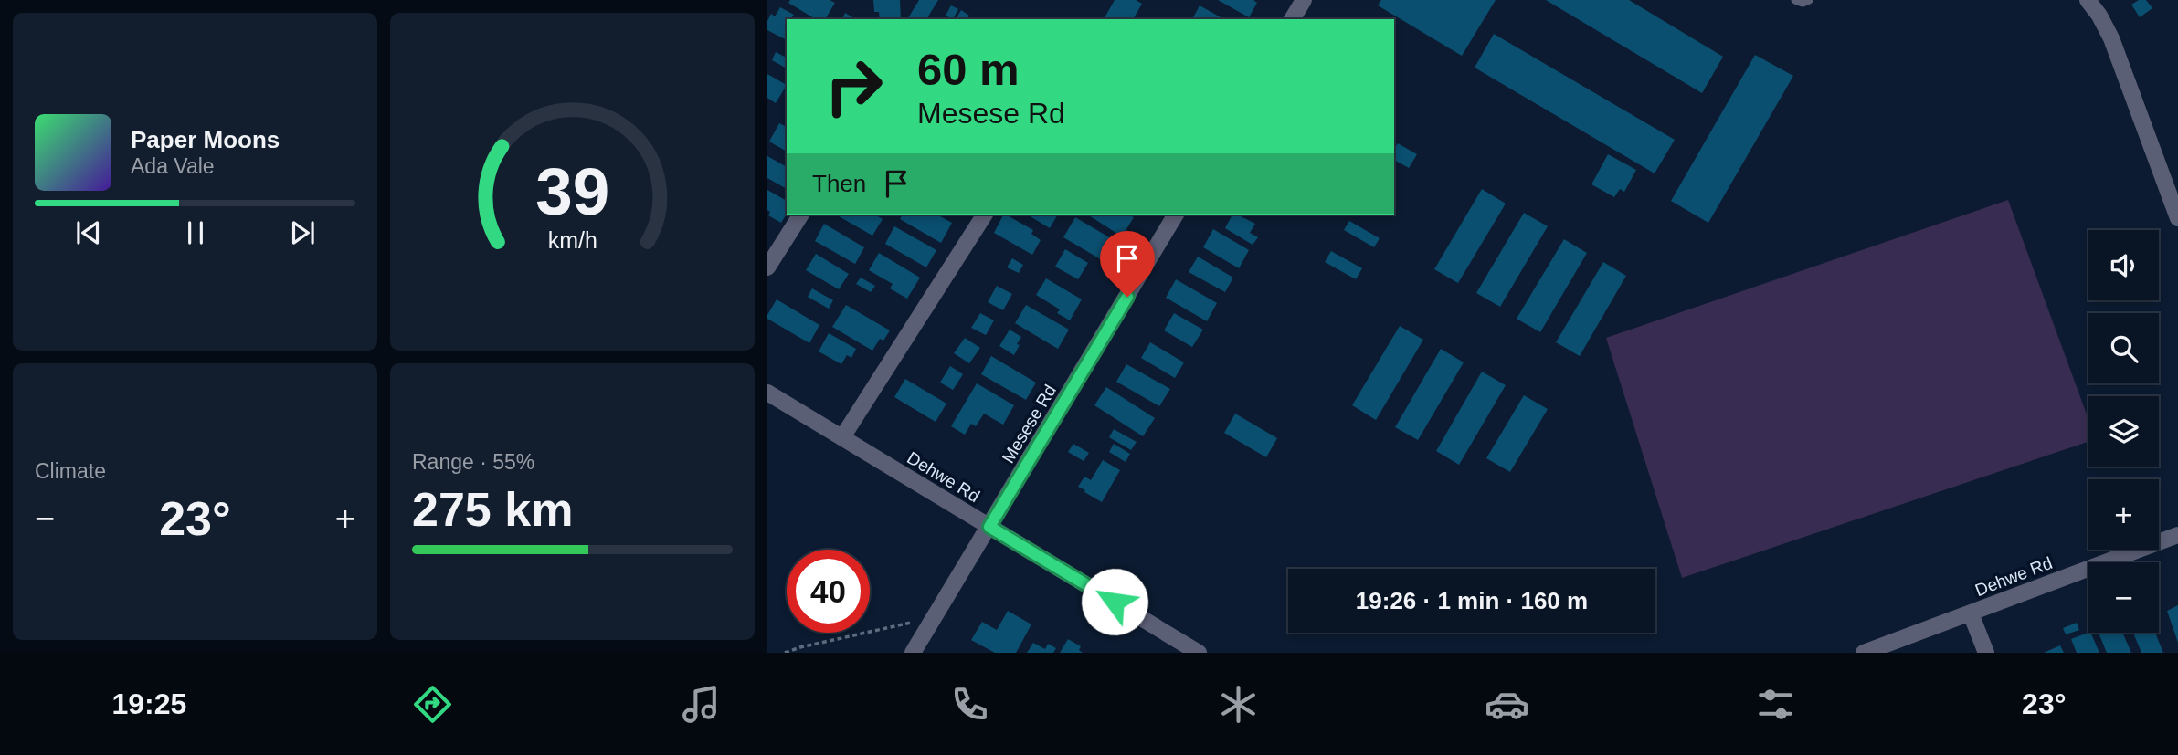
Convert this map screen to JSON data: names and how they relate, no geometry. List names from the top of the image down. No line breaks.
{"streets":{"street":["Mesese Rd","Dehwe Rd"]},"crossings":[["Mesese Rd","Dehwe Rd"]],"page":{"turn":["60 m","Mesese Rd"],"song":["Paper Moons","Ada Vale"],"then":"Then","map_buttons":["+","−"],"tile":["Climate",["Range · 55%","275 km"]],"heat":["−","23°","+"],"limit":"40","trip":"19:26 · 1 min · 160 m","tabs":["19:25","23°"],"gauge":["39","km/h"]}}
